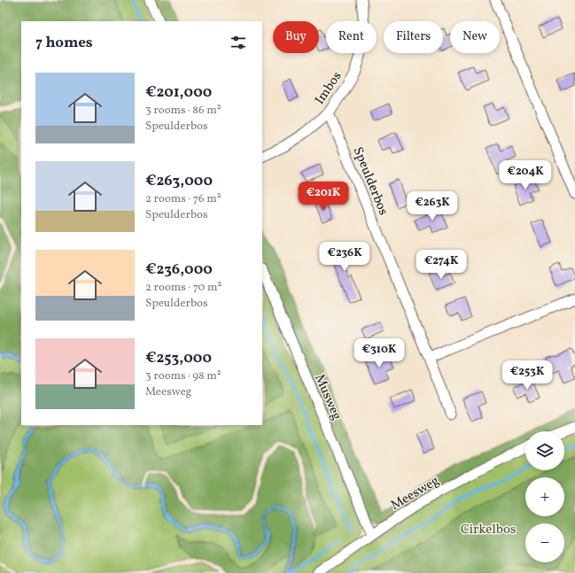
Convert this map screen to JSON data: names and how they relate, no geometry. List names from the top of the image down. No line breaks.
{"streets":{"street":["Imbos","Speulderbos","Musweg","Meesweg"]},"crossings":[["Imbos","Speulderbos"],["Musweg","Meesweg"]],"parks":["Cirkelbos"],"page":{"chip":["Buy","Rent","Filters","New"],"heading":"7 homes","list":[{"name":"€201,000","note":"3 rooms · 86 m² · Speulderbos"},{"name":"€263,000","note":"2 rooms · 76 m² · Speulderbos"},{"name":"€236,000","note":"2 rooms · 70 m² · Speulderbos"},{"name":"€253,000","note":"3 rooms · 98 m² · Meesweg"}],"price":["€204K","€201K","€263K","€236K","€274K","€310K","€253K"],"map_buttons":["+","−"]}}
